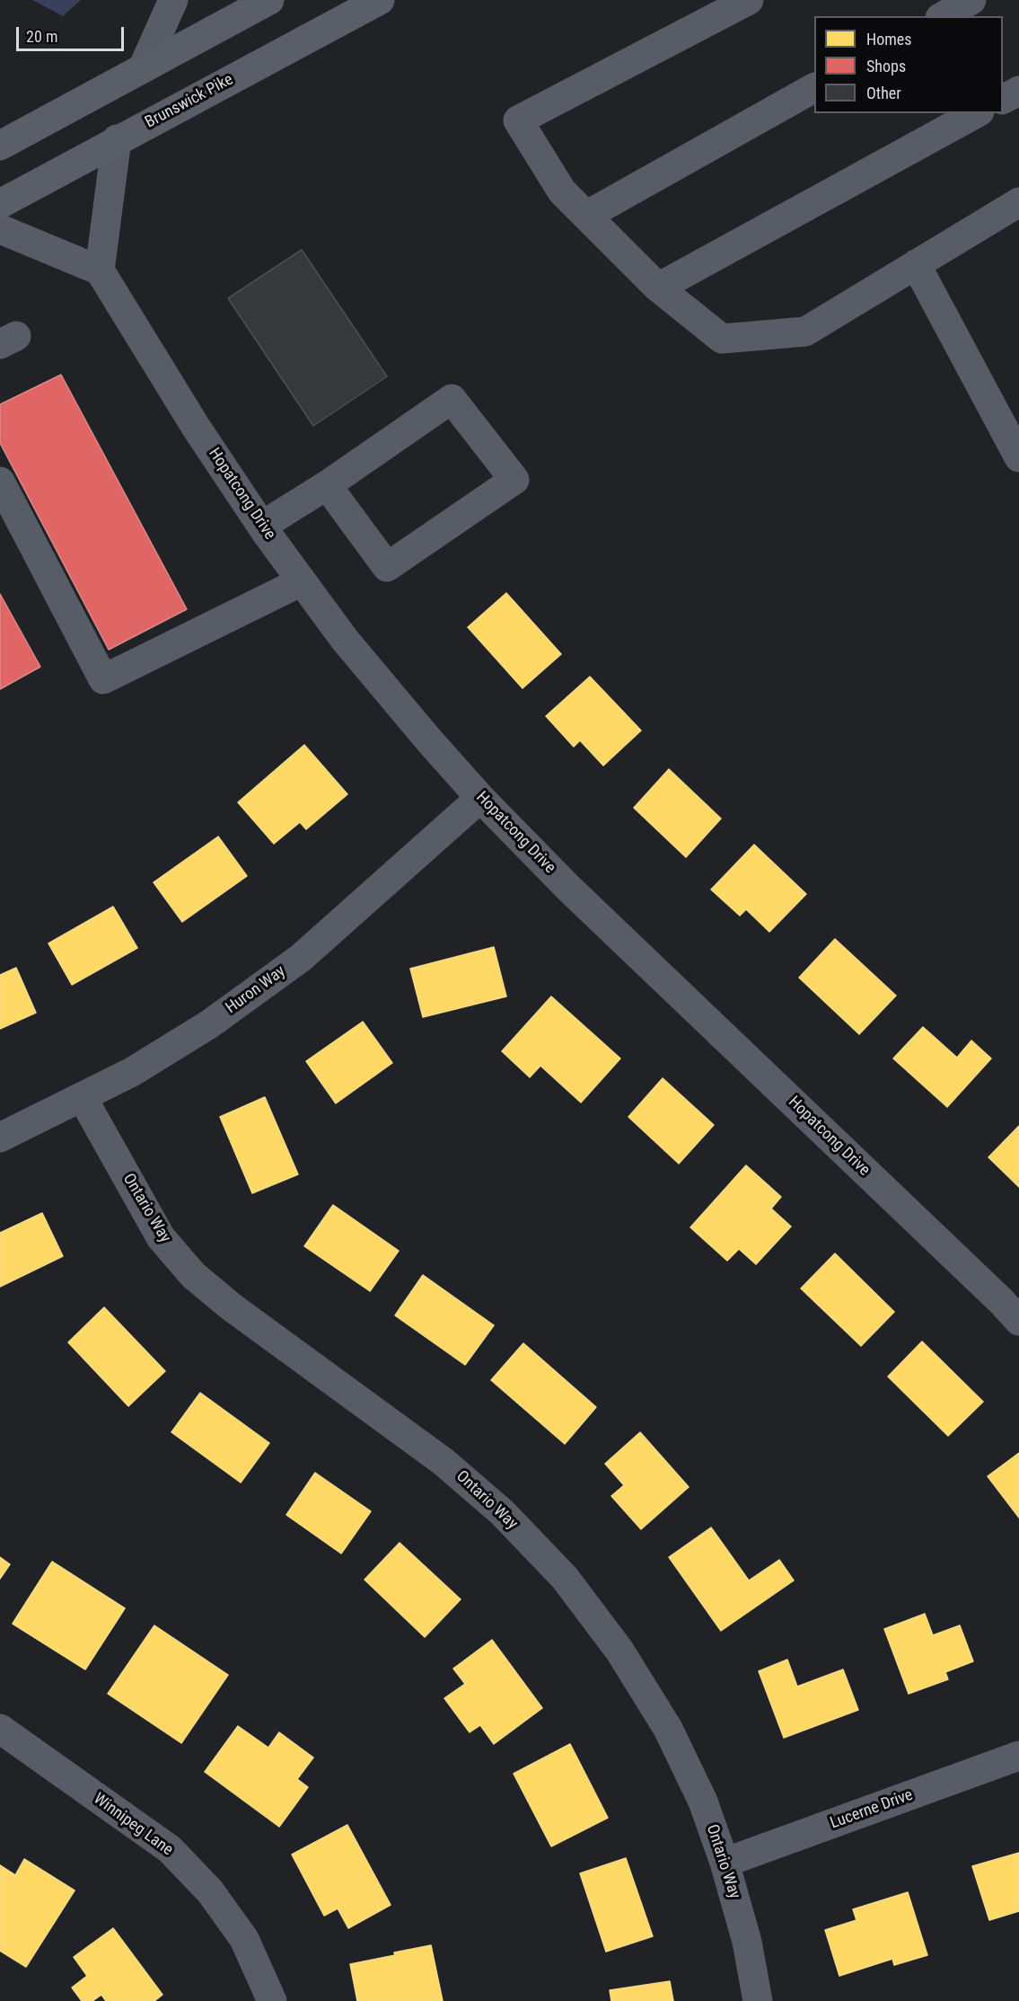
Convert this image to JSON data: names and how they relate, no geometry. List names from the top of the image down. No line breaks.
{"streets":{"main road":["Brunswick Pike"],"street":["Hopatcong Drive","Huron Way","Ontario Way","Lucerne Drive","Winnipeg Lane"]},"crossings":[["Hopatcong Drive","Huron Way"],["Huron Way","Ontario Way"],["Ontario Way","Lucerne Drive"]],"legend":["Homes","Shops","Other"],"scale_bar":"20 m"}
